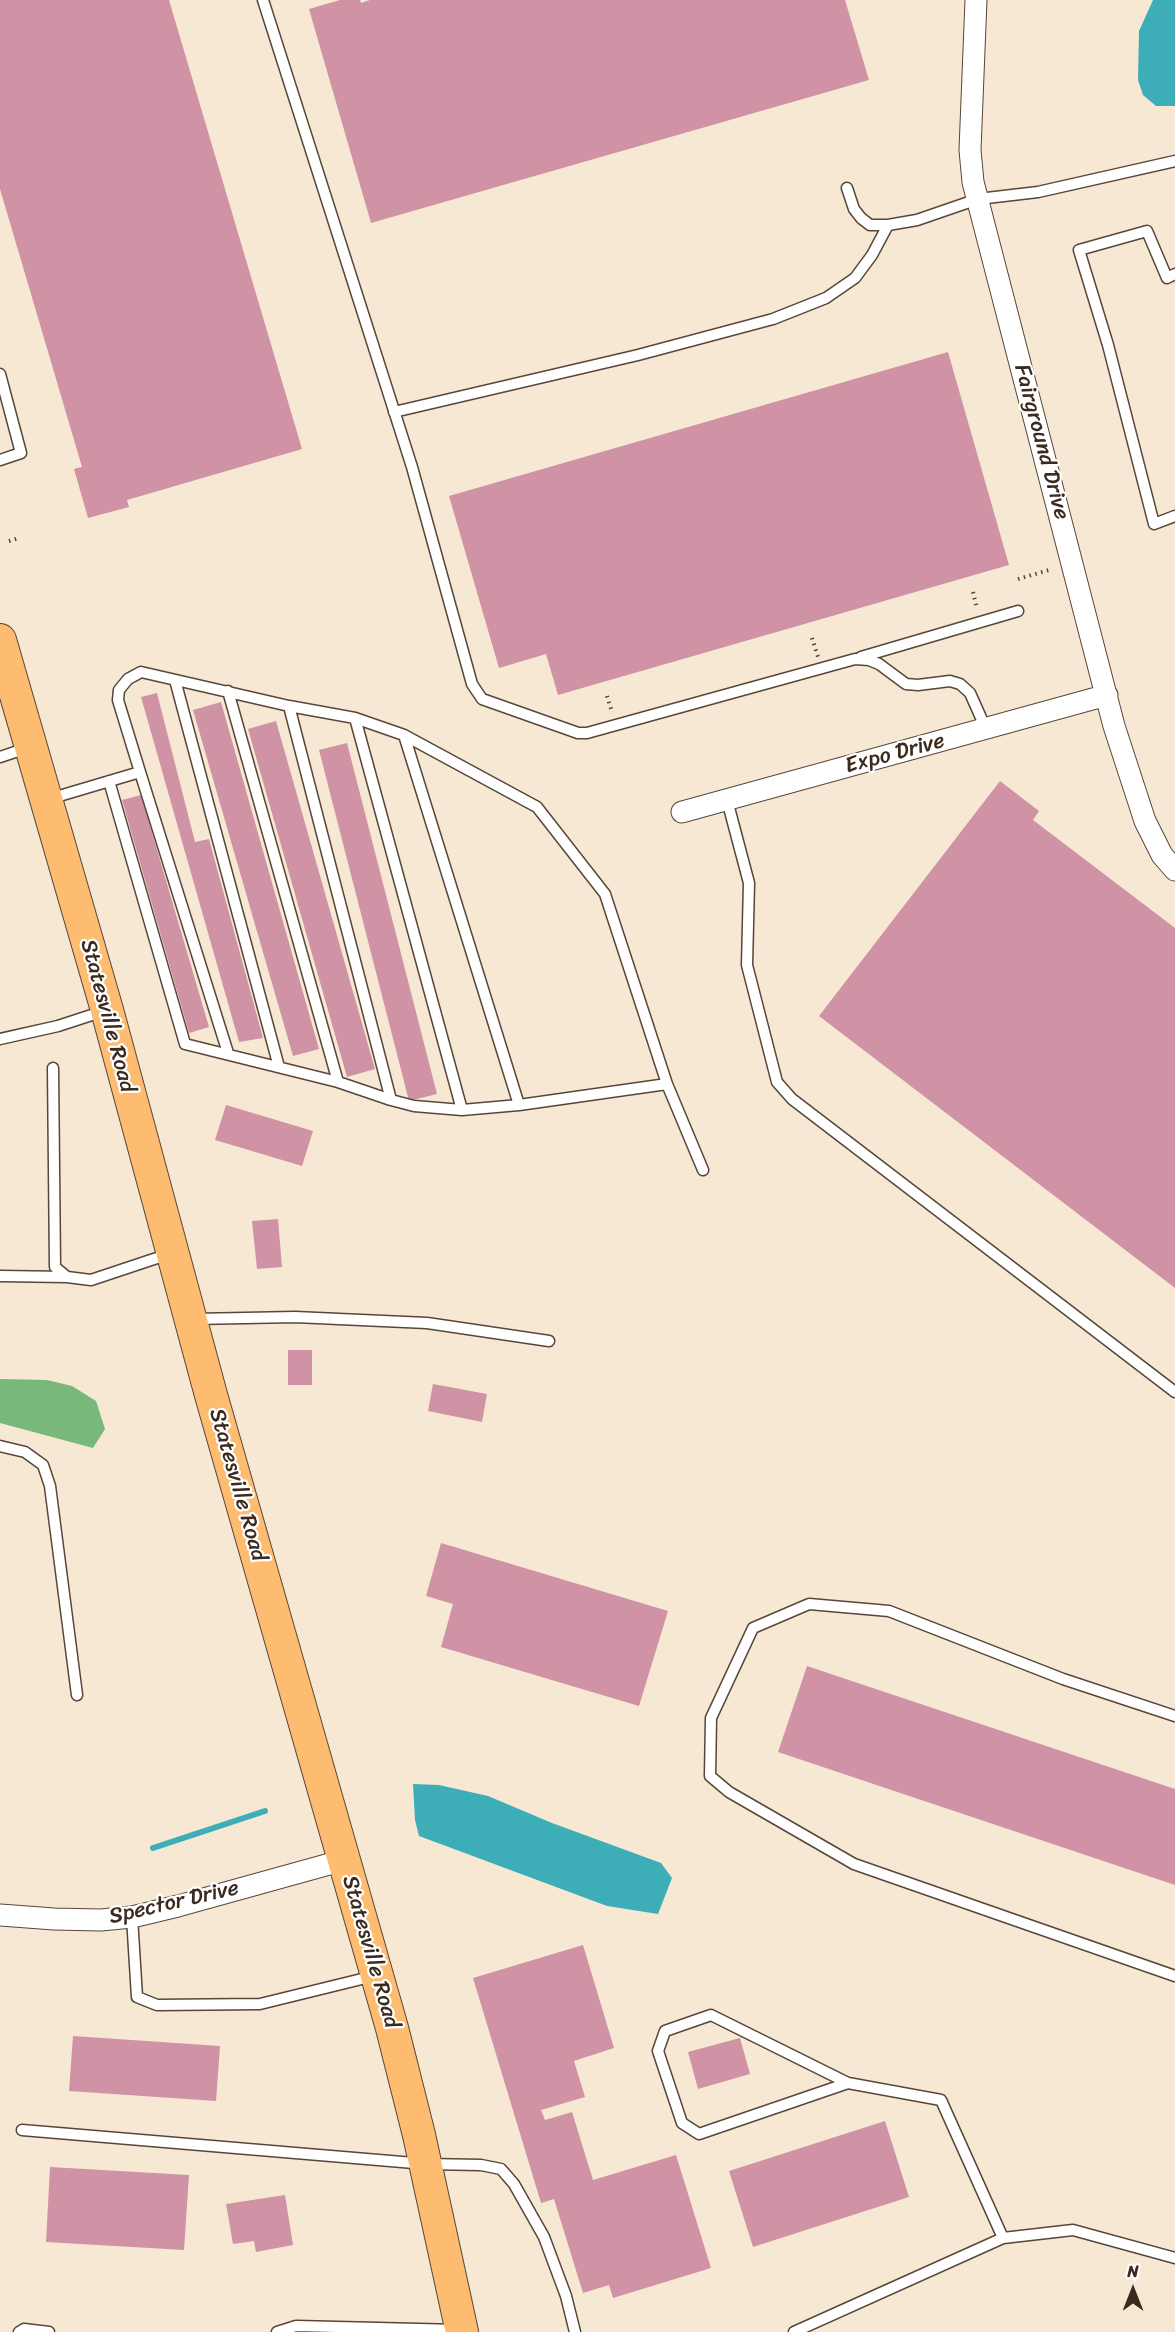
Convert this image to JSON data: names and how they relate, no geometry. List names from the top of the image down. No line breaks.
{"streets":{"main road":["Statesville Road"],"street":["Fairground Drive","Expo Drive","Spector Drive"]},"crossings":[["Fairground Drive","Expo Drive"],["Statesville Road","Spector Drive"]],"north":"top"}
